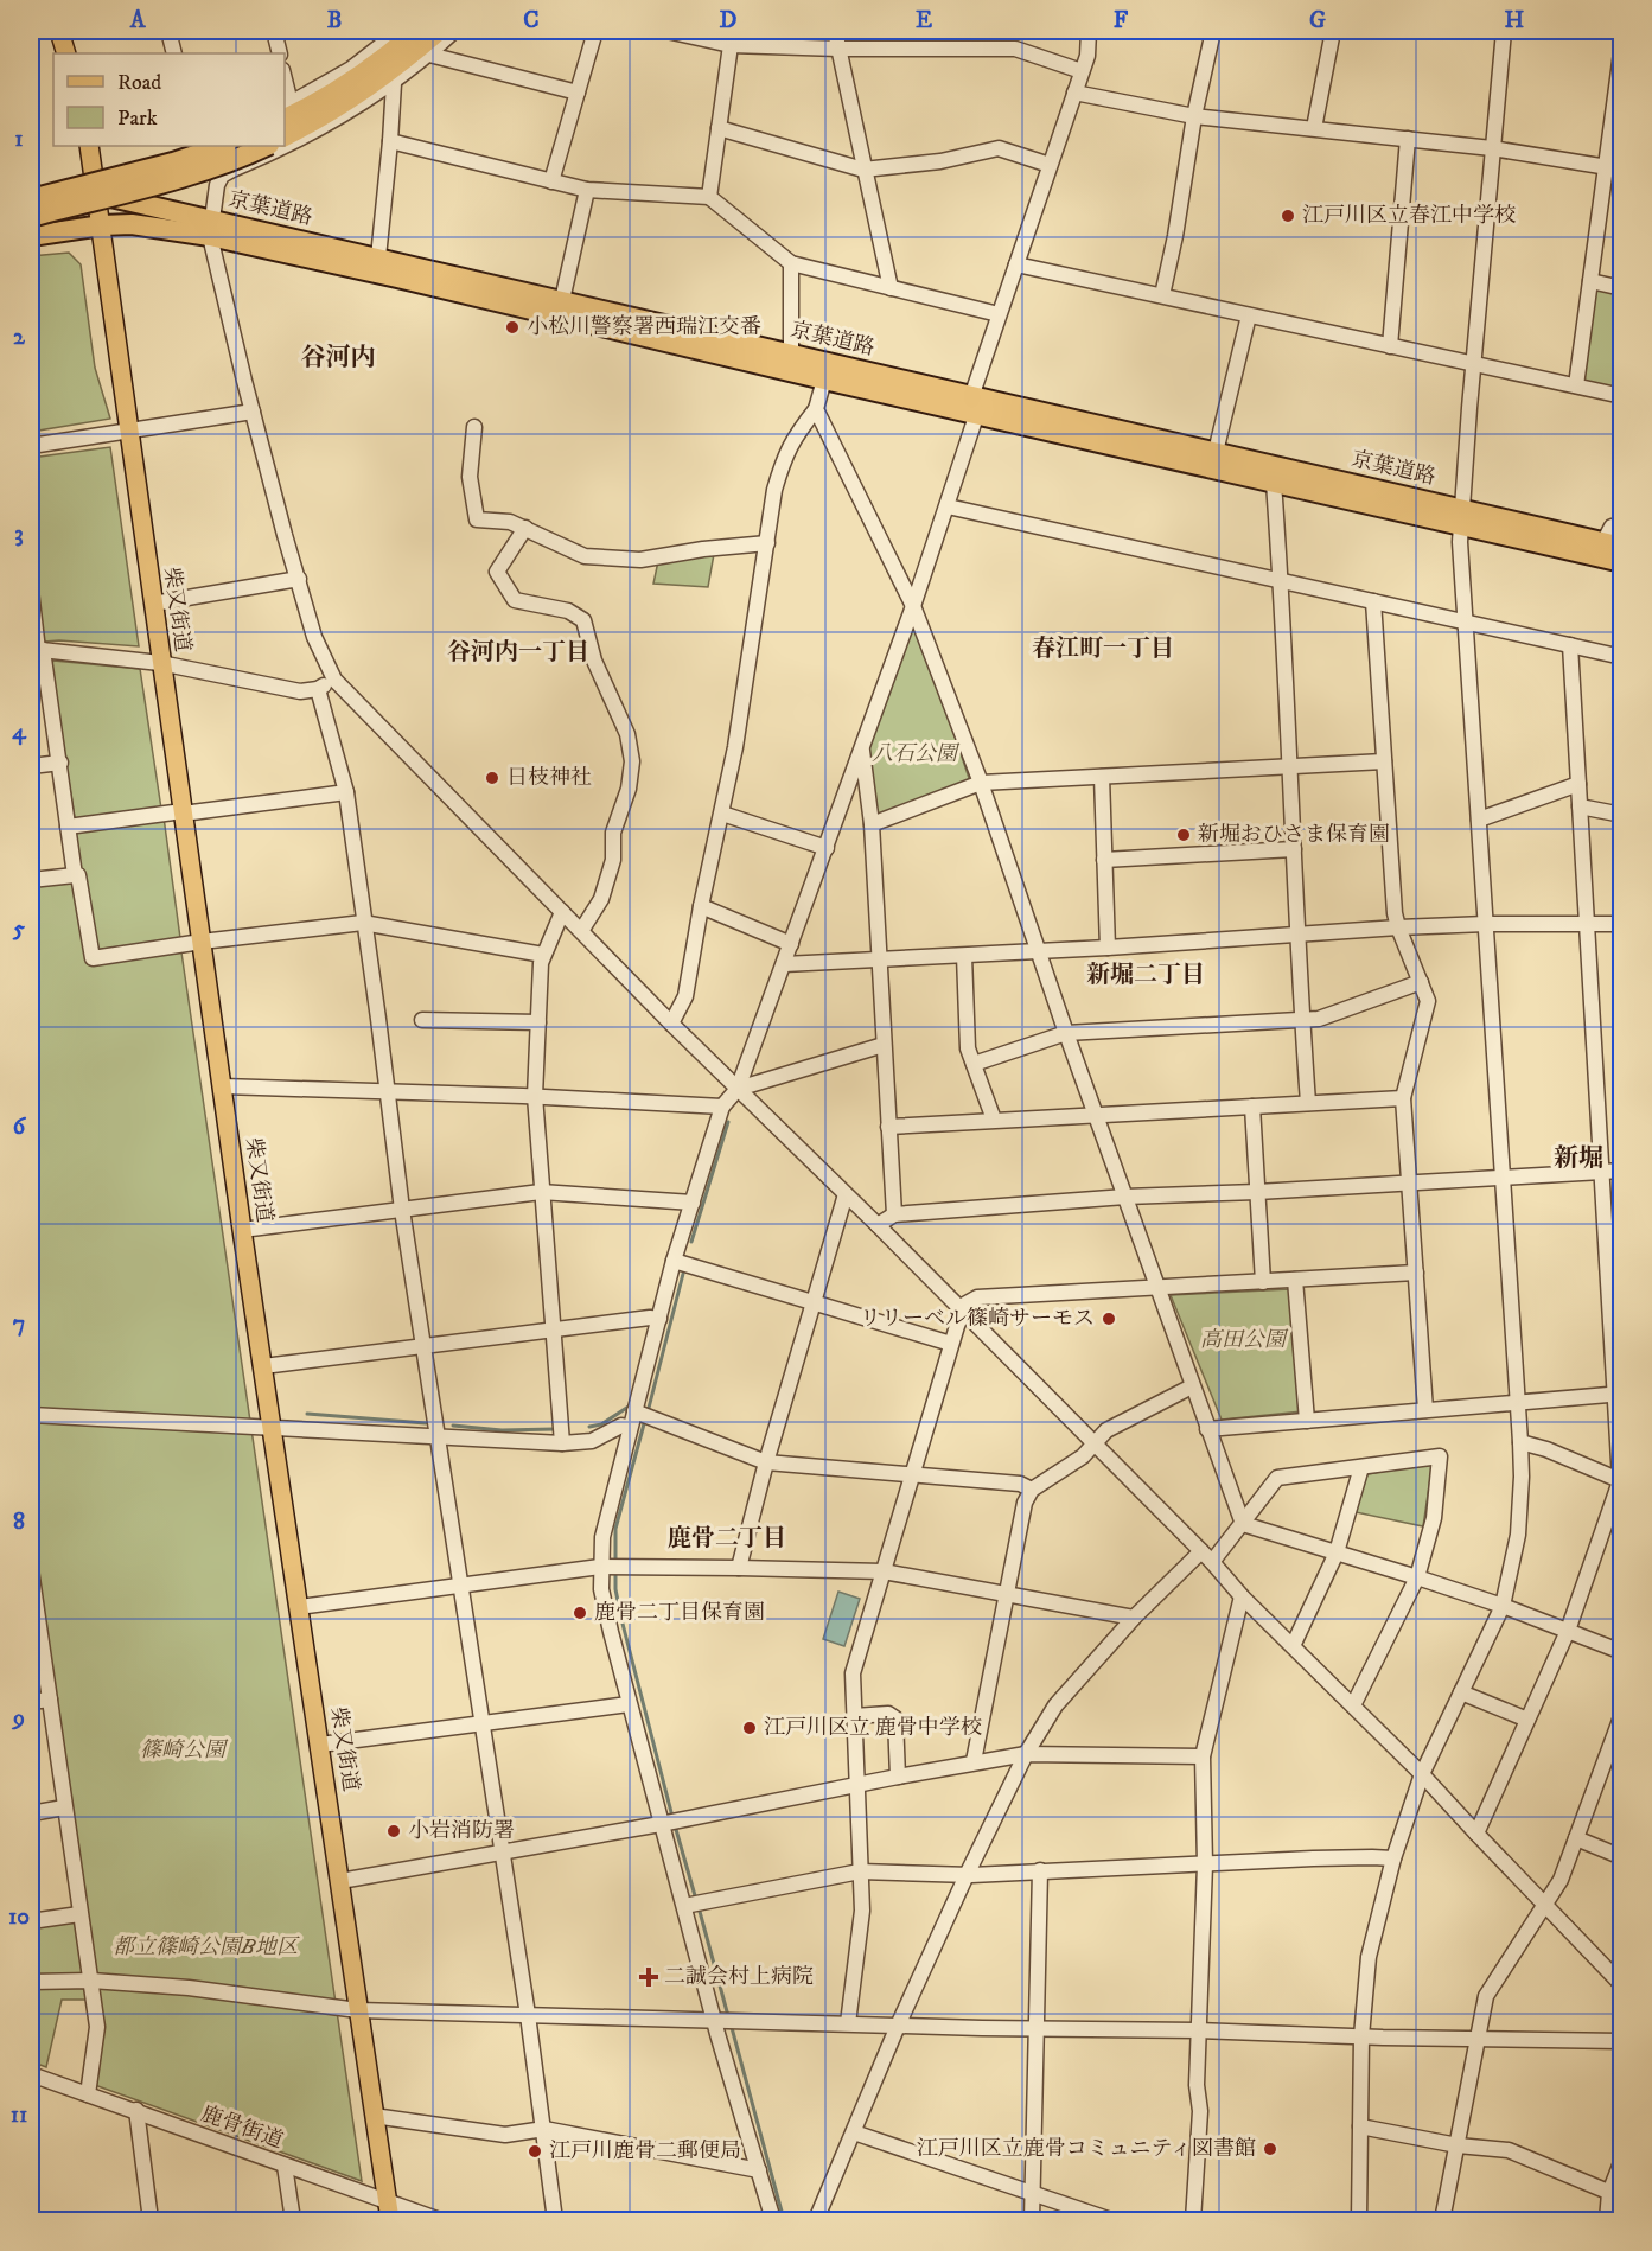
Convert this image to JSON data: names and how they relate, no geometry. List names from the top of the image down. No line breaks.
{"streets":{"highway":["京葉道路"],"main road":["柴又街道"],"street":["鹿骨街道"]},"crossings":[["京葉道路","柴又街道"],["柴又街道","鹿骨街道"]],"districts":["谷河内","春江町一丁目","谷河内一丁目","新堀二丁目","新堀","鹿骨二丁目"],"parks":["八石公園","高田公園","篠崎公園","都立篠崎公園B地区"],"places":{"other":["江戸川区立春江中学校","小松川警察署西瑞江交番","日枝神社","新堀おひさま保育園","リリーベル篠崎サーモス","鹿骨二丁目保育園","江戸川区立 鹿骨中学校","小岩消防署","江戸川区立鹿骨コミュニティ図書館","江戸川鹿骨二郵便局"],"health":["二誠会村上病院"]},"legend":["Road","Park"],"grid":{"columns":["A","B","C","D","E","F","G","H"],"rows":["1","2","3","4","5","6","7","8","9","10","11"]}}
